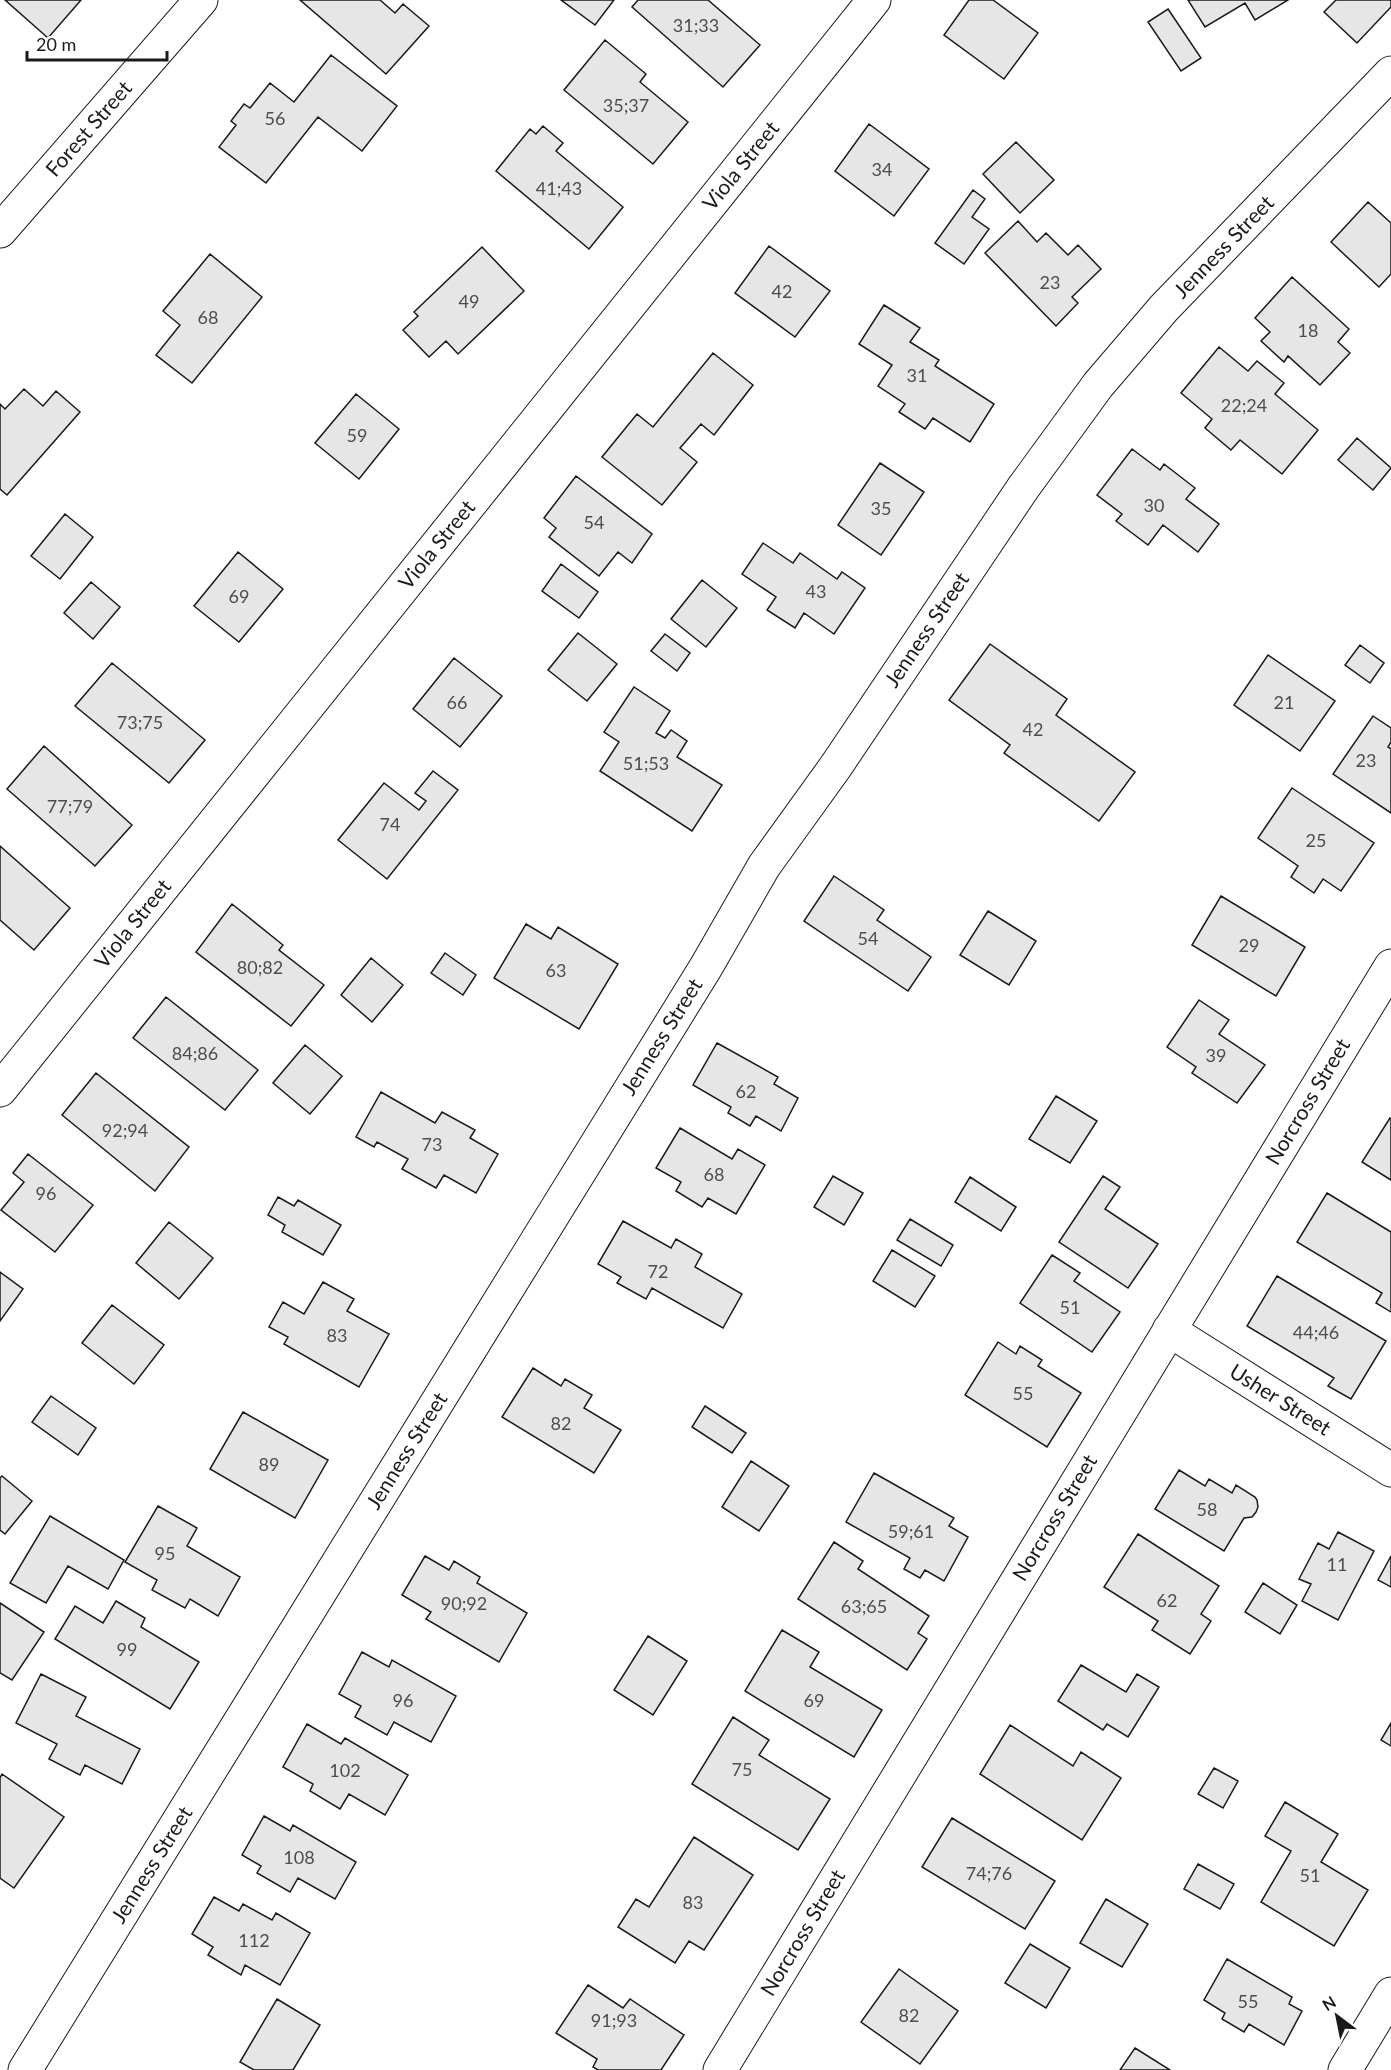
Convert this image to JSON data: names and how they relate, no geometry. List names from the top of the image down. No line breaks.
{"streets":{"street":["Forest Street","Viola Street","Jenness Street","Norcross Street","Usher Street"]},"crossings":[["Norcross Street","Usher Street"]],"house_numbers":["31;33","35;37","56","34","41;43","23","42","49","68","18","31","22;24","59","30","35","54","43","69","66","21","73;75","42","23","51;53","77;79","74","25","54","29","80;82","63","84;86","39","62","92;94","73","68","96","72","51","44;46","83","55","82","89","58","59;61","95","11","62","90;92","63;65","99","96","69","75","102","108","74;76","51","83","112","55","82","91;93"],"scale_bar":"20 m","north":"top left"}
